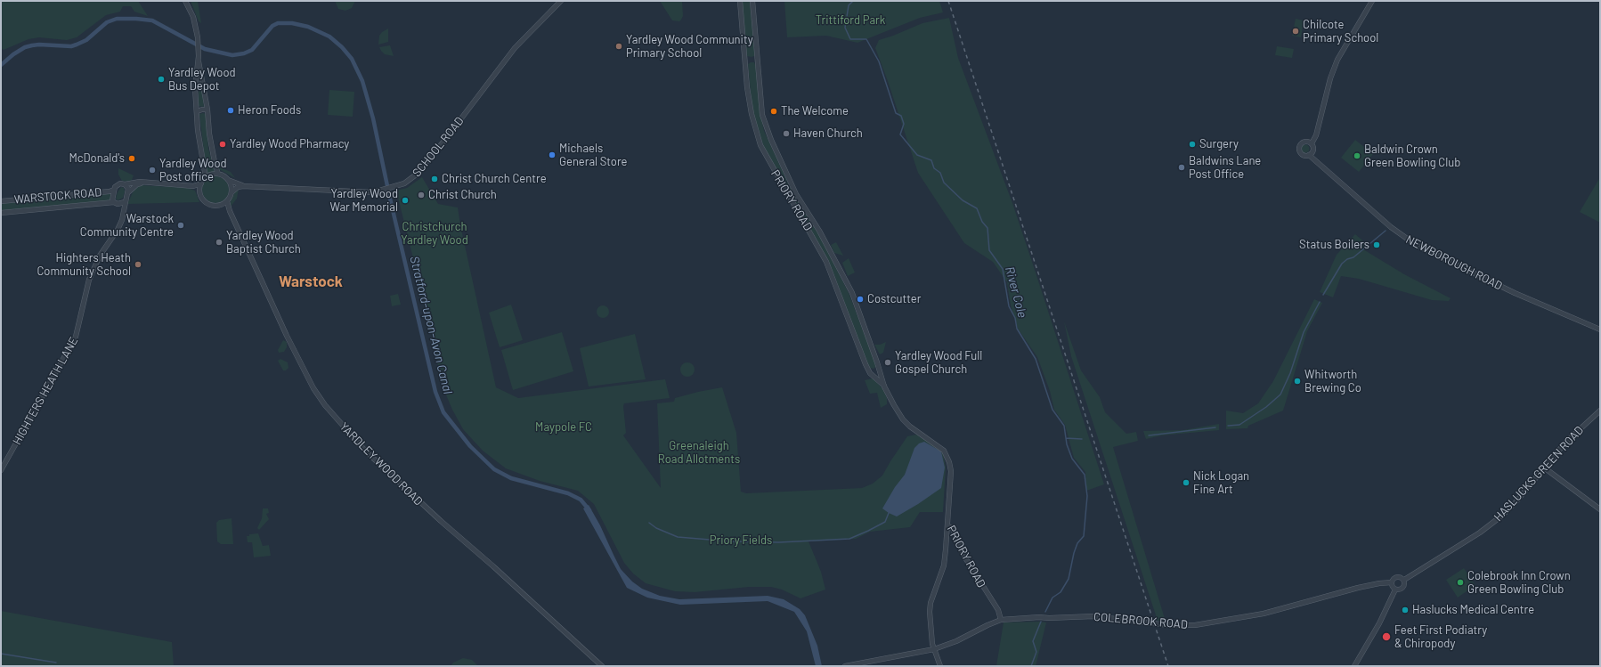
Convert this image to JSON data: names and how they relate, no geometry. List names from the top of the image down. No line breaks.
{"streets":{"street":["SCHOOL ROAD","WARSTOCK ROAD","PRIORY ROAD","NEWBOROUGH ROAD","HIGHTERS HEATH LANE","YARDLEY WOOD ROAD","HASLUCKS GREEN ROAD","COLEBROOK ROAD"]},"crossings":[["SCHOOL ROAD","YARDLEY WOOD ROAD"],["WARSTOCK ROAD","HIGHTERS HEATH LANE"],["PRIORY ROAD","COLEBROOK ROAD"],["HASLUCKS GREEN ROAD","COLEBROOK ROAD"]],"districts":["Warstock"],"water":["River Cole","Stratford-upon-Avon Canal"],"parks":["Trittiford Park","Christchurch Yardley Wood","Maypole FC","Greenaleigh Road Allotments","Priory Fields"],"places":["Chilcote Primary School","Yardley Wood Community Primary School","Yardley Wood Bus Depot","Heron Foods","The Welcome","Haven Church","Yardley Wood Pharmacy","Surgery","Michaels General Store","Baldwin Crown Green Bowling Club","McDonald's","Baldwins Lane Post Office","Yardley Wood Post office","Christ Church Centre","Christ Church","Yardley Wood War Memorial","Warstock Community Centre","Yardley Wood Baptist Church","Status Boilers","Highters Heath Community School","Costcutter","Yardley Wood Full Gospel Church","Whitworth Brewing Co","Nick Logan Fine Art","Colebrook Inn Crown Green Bowling Club","Haslucks Medical Centre","Feet First Podiatry & Chiropody"]}
